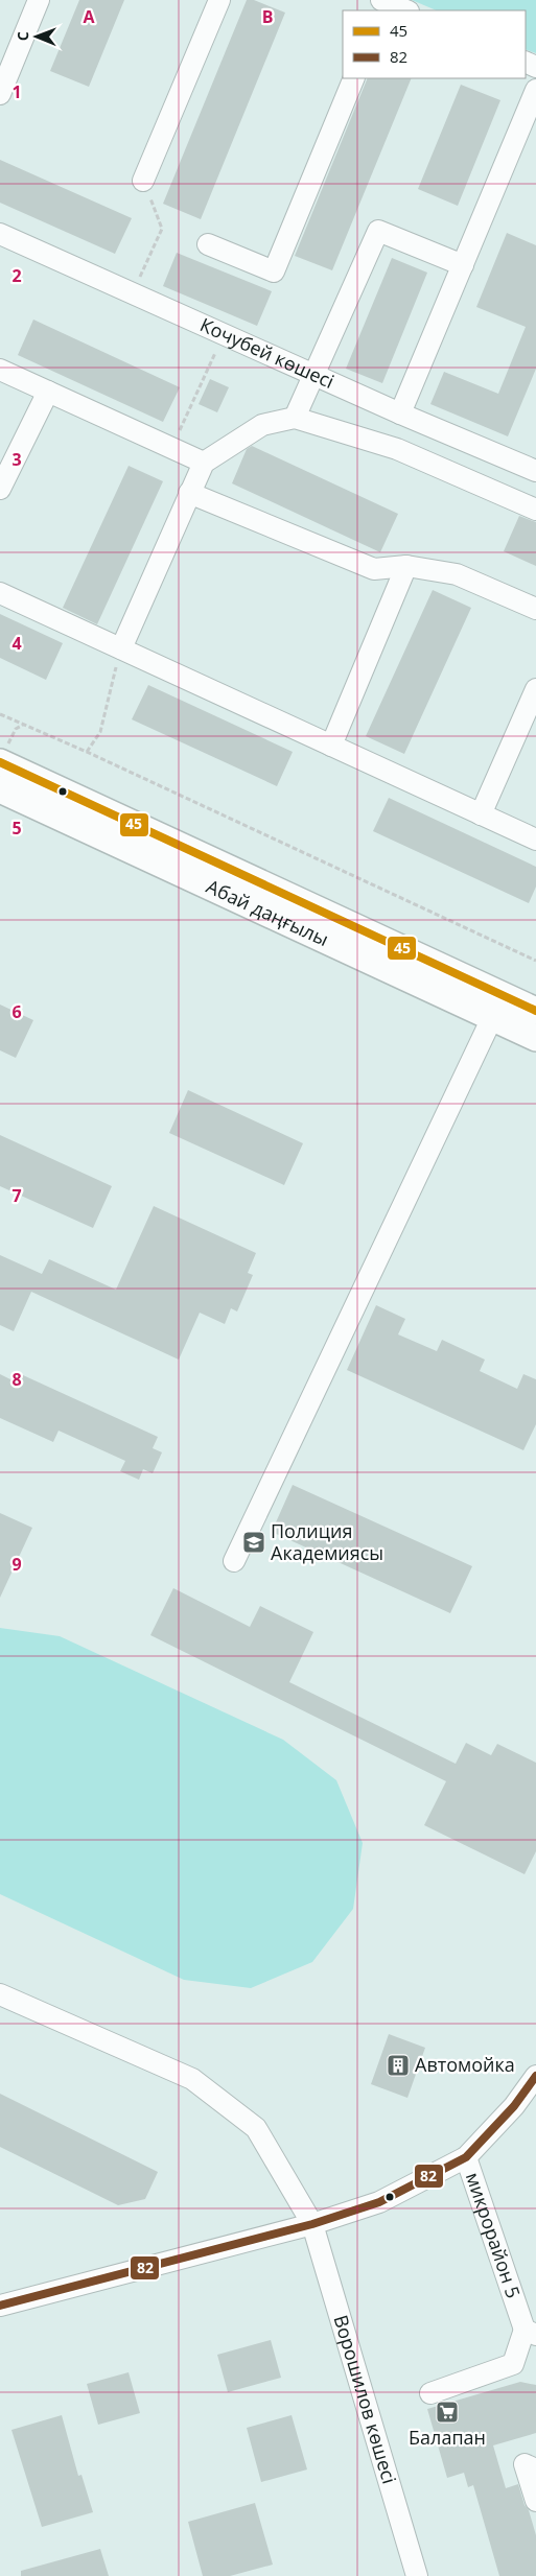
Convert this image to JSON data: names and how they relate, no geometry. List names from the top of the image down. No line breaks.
{"streets":{"main road":["Абай даңғылы"],"street":["Кочубей көшесі","микрорайон 5","Ворошилов көшесі"]},"places":{"school or university":["Полиция Академиясы"],"building":["Автомойка"],"supermarket":["Балапан"]},"lines":["transit line 45","transit line 82"],"legend":["45","82"],"north":"left","grid":{"columns":["A","B"],"rows":["1","2","3","4","5","6","7","8","9"]}}
